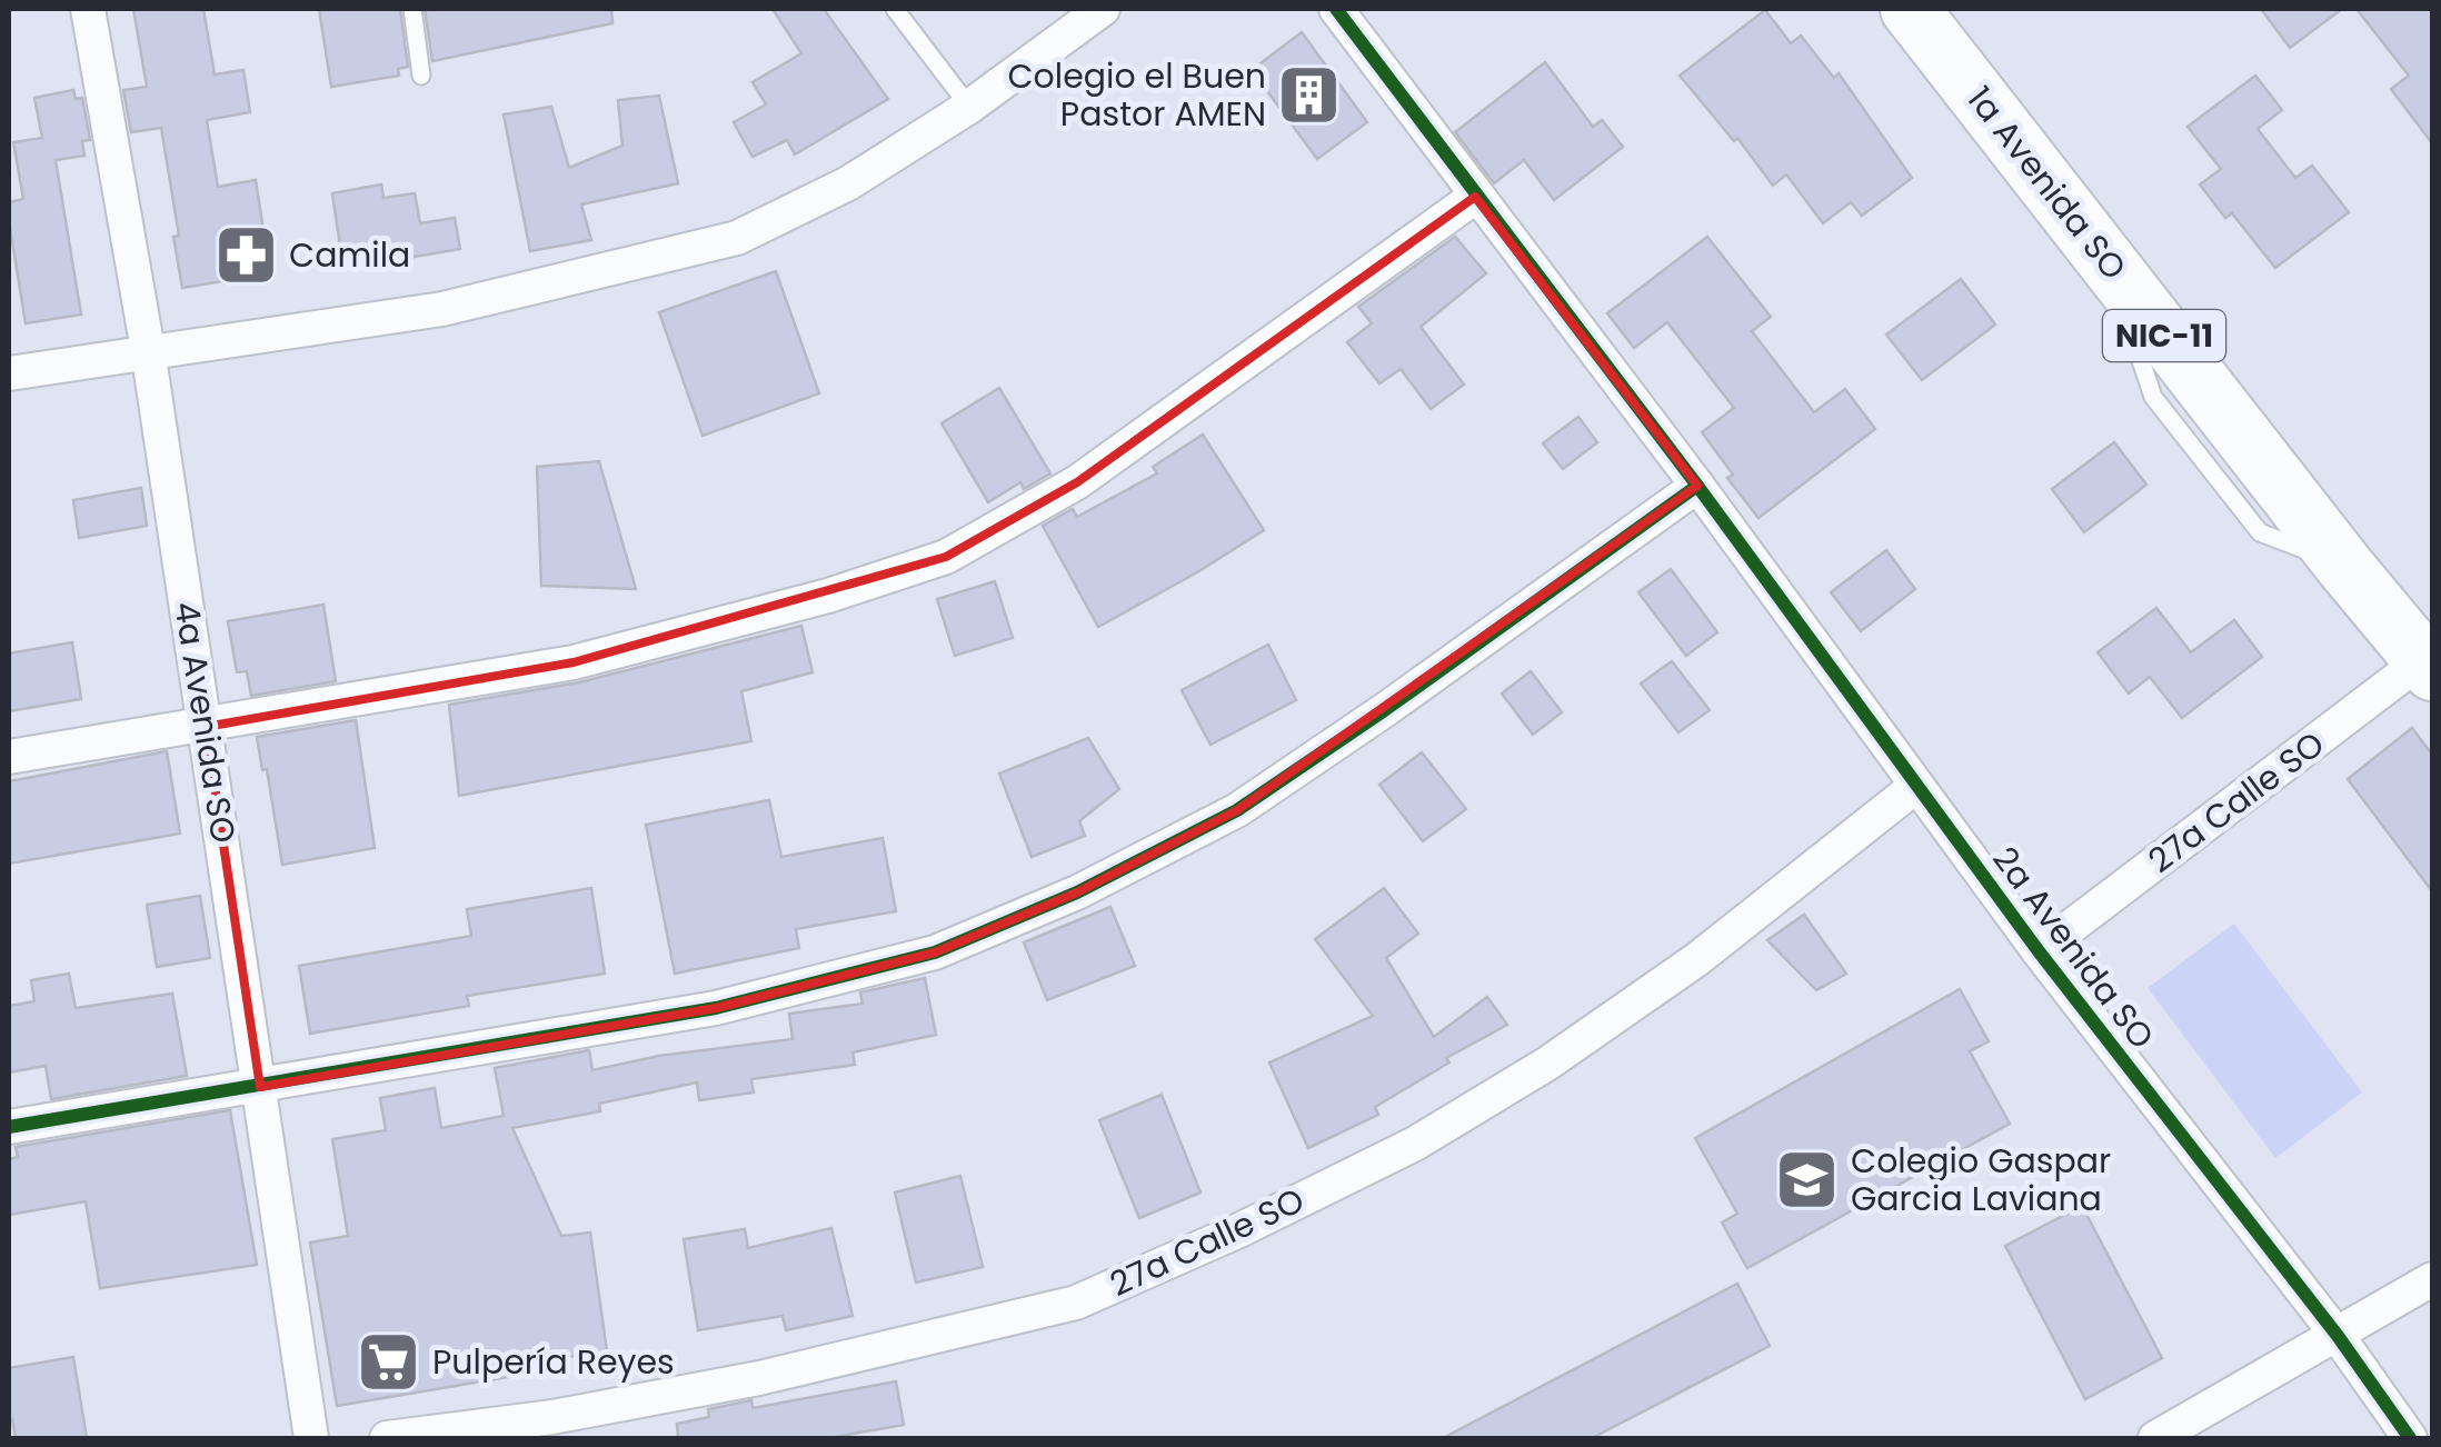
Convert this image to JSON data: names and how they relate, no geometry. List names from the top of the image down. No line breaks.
{"streets":{"highway":["1a Avenida SO","NIC-11"],"street":["4a Avenida SO","27a Calle SO","2a Avenida SO"]},"crossings":[["1a Avenida SO","27a Calle SO"],["27a Calle SO","2a Avenida SO"]],"places":{"building":["Colegio el Buen Pastor AMEN"],"pharmacy":["Camila"],"school or university":["Colegio Gaspar Garcia Laviana"],"supermarket":["Pulpería Reyes"]}}
